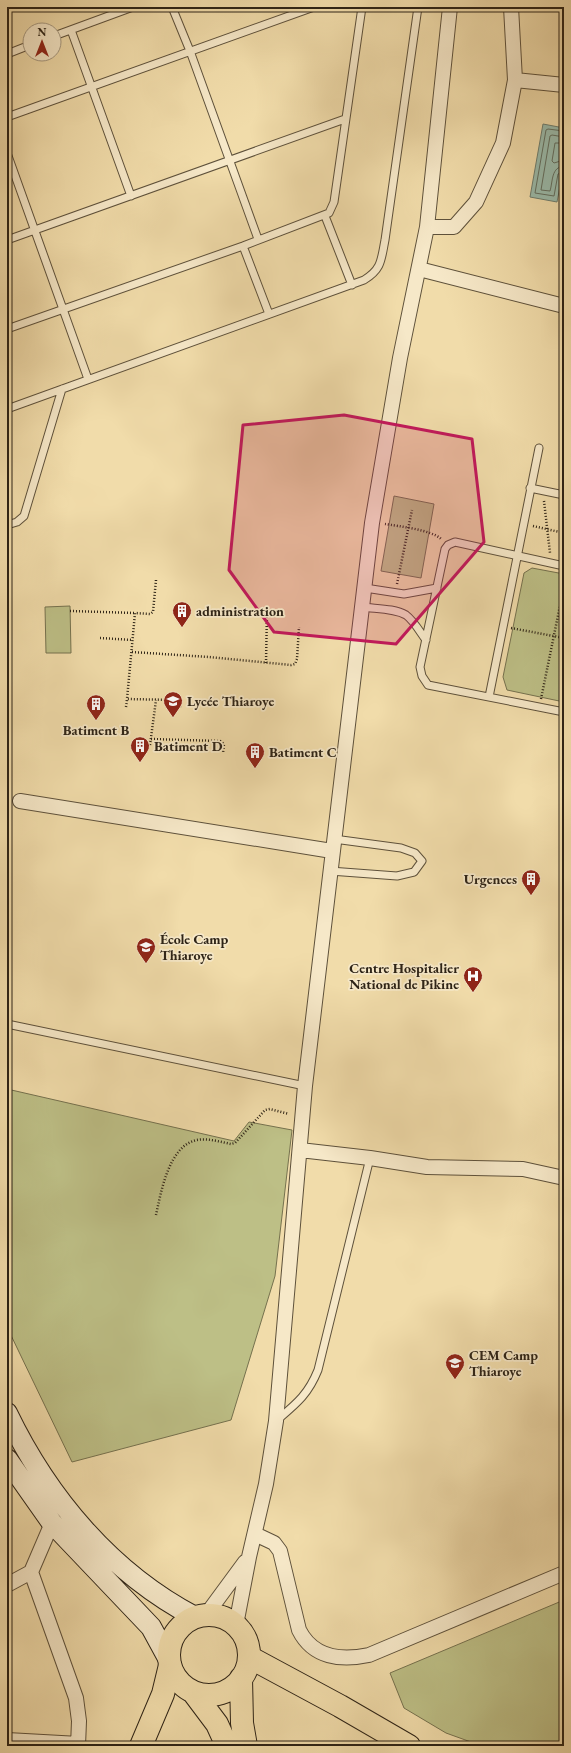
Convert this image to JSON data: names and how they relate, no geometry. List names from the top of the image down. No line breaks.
{"places":{"building":["administration","Batiment B","Batiment D","Batiment C","Urgences"],"school or university":["Lycée Thiaroye","École Camp Thiaroye","CEM Camp Thiaroye"],"hospital":["Centre Hospitalier National de Pikine"]},"north":"top"}
